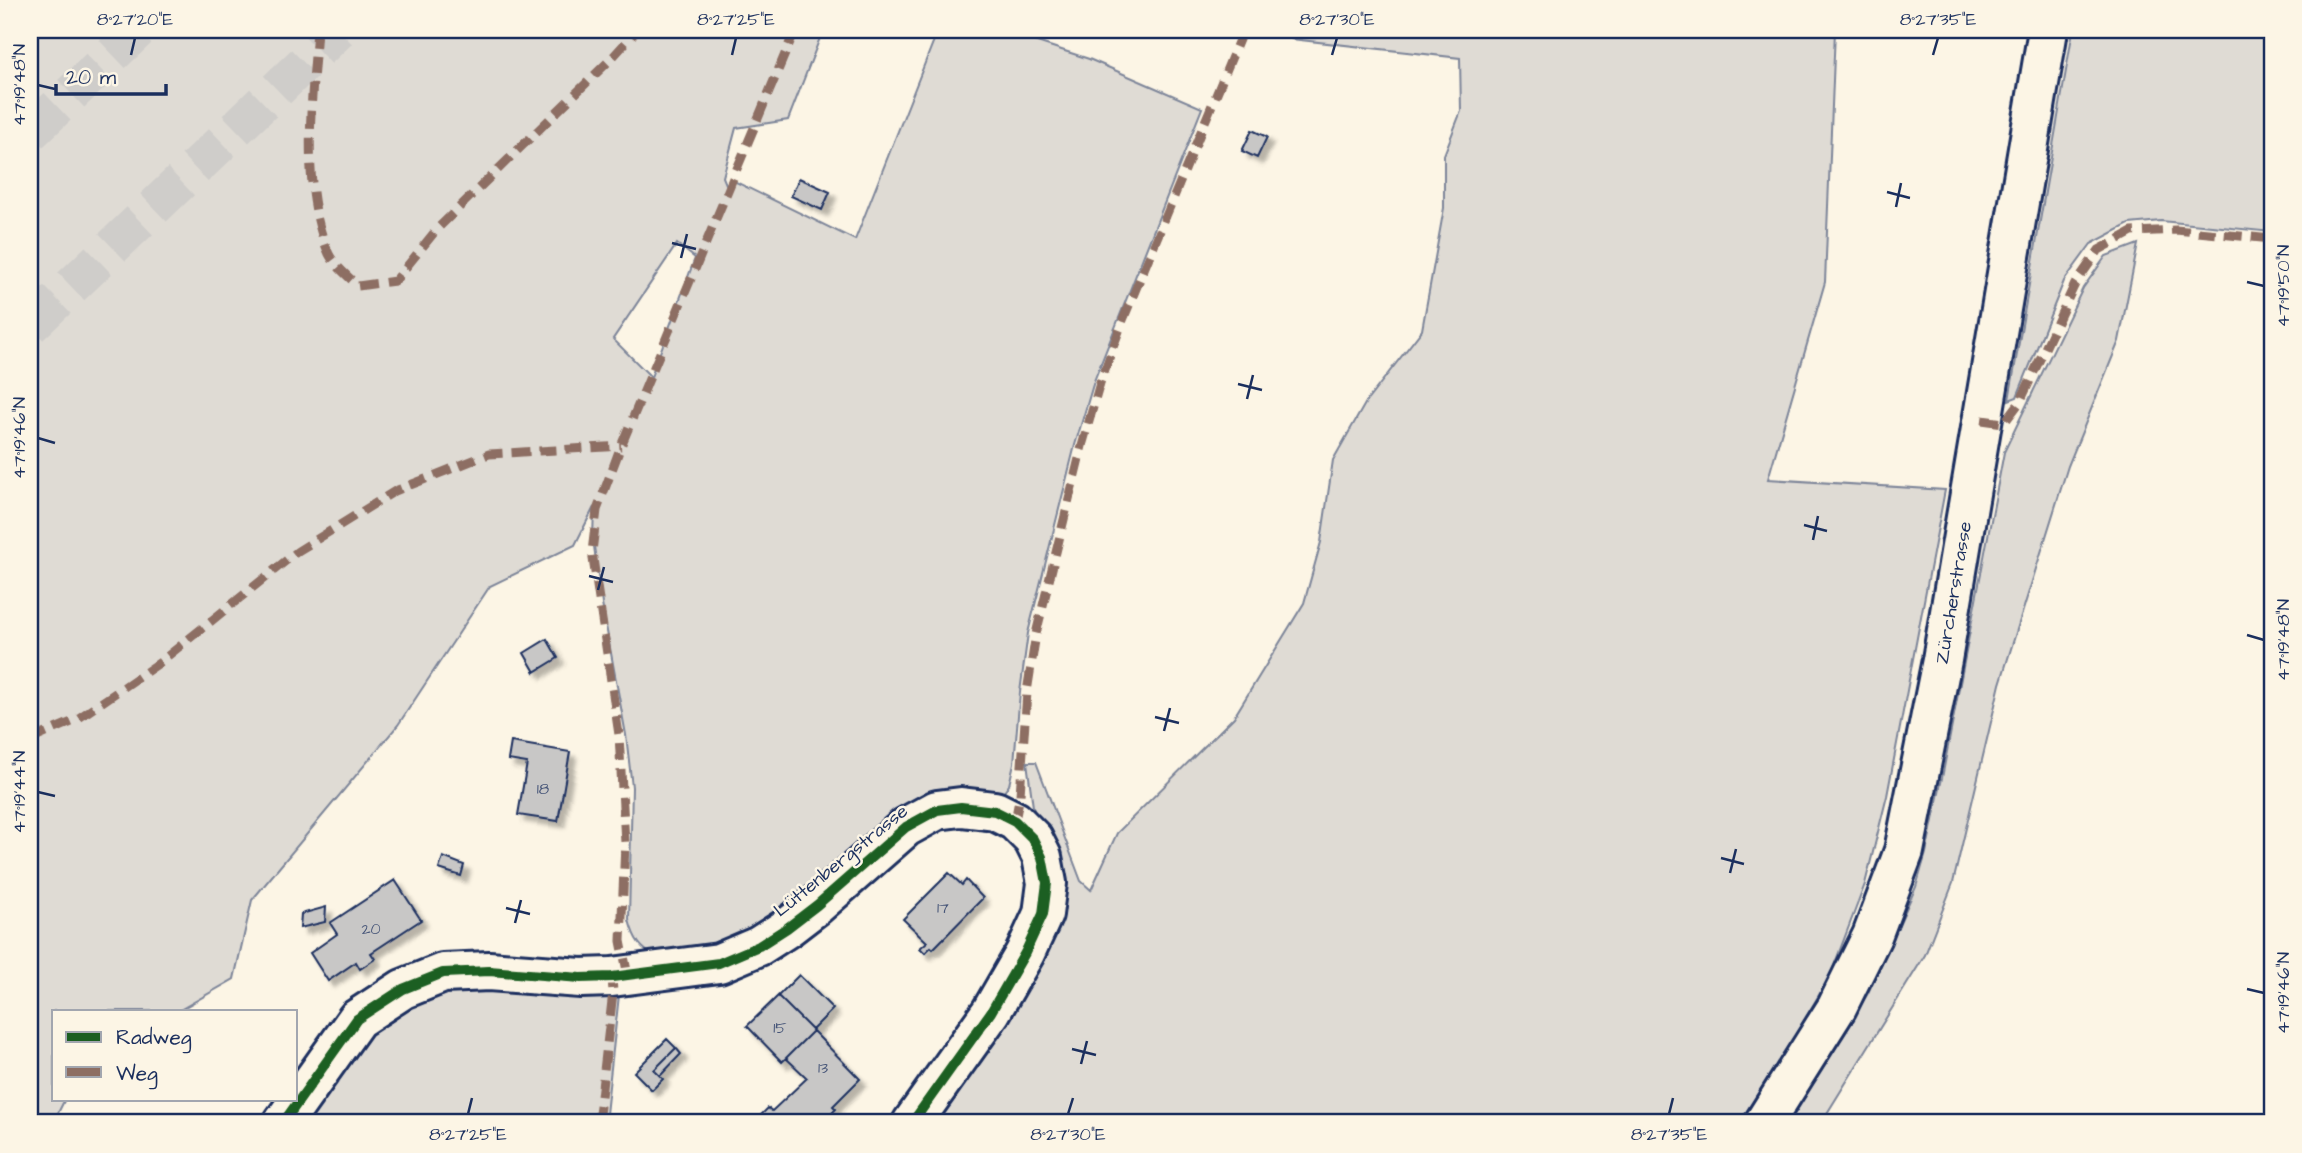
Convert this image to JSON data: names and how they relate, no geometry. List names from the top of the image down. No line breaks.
{"streets":{"street":["Zürcherstrasse","Lüttenbergstrasse"]},"house_numbers":["18","17","20","15","13"],"legend":["Radweg","Weg"],"scale_bar":"20 m","coordinates":["8°27'20\"E","8°27'25\"E","8°27'30\"E","8°27'35\"E","47°19'48\"N","47°19'50\"N","47°19'46\"N","47°19'44\"N"]}
